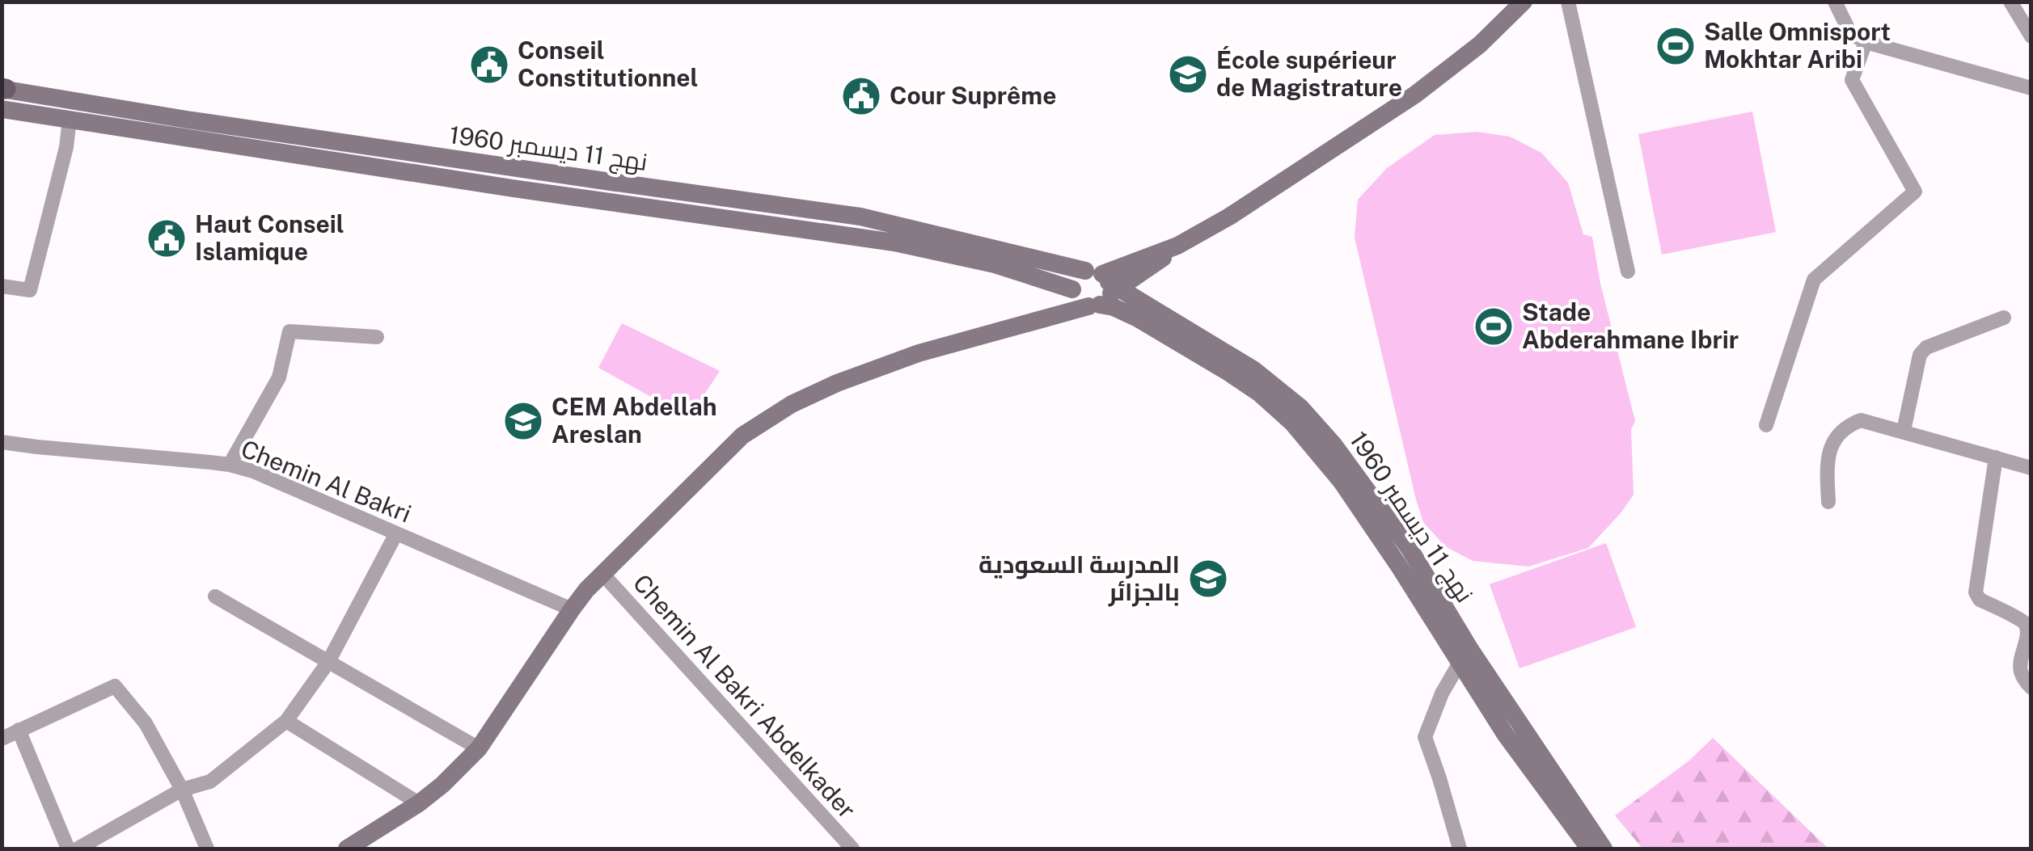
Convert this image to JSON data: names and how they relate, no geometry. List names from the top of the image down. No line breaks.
{"streets":{"main road":["نهج 11 ديسمبر 1960"],"street":["Chemin Al Bakri","Chemin Al Bakri Abdelkader"]},"places":{"sports":["Salle Omnisport Mokhtar Aribi","Stade Abderahmane Ibrir"],"public building":["Conseil Constitutionnel","Cour Suprême","Haut Conseil Islamique"],"school or university":["École supérieur de Magistrature","CEM Abdellah Areslan","المدرسة السعودية بالجزائر"]}}
